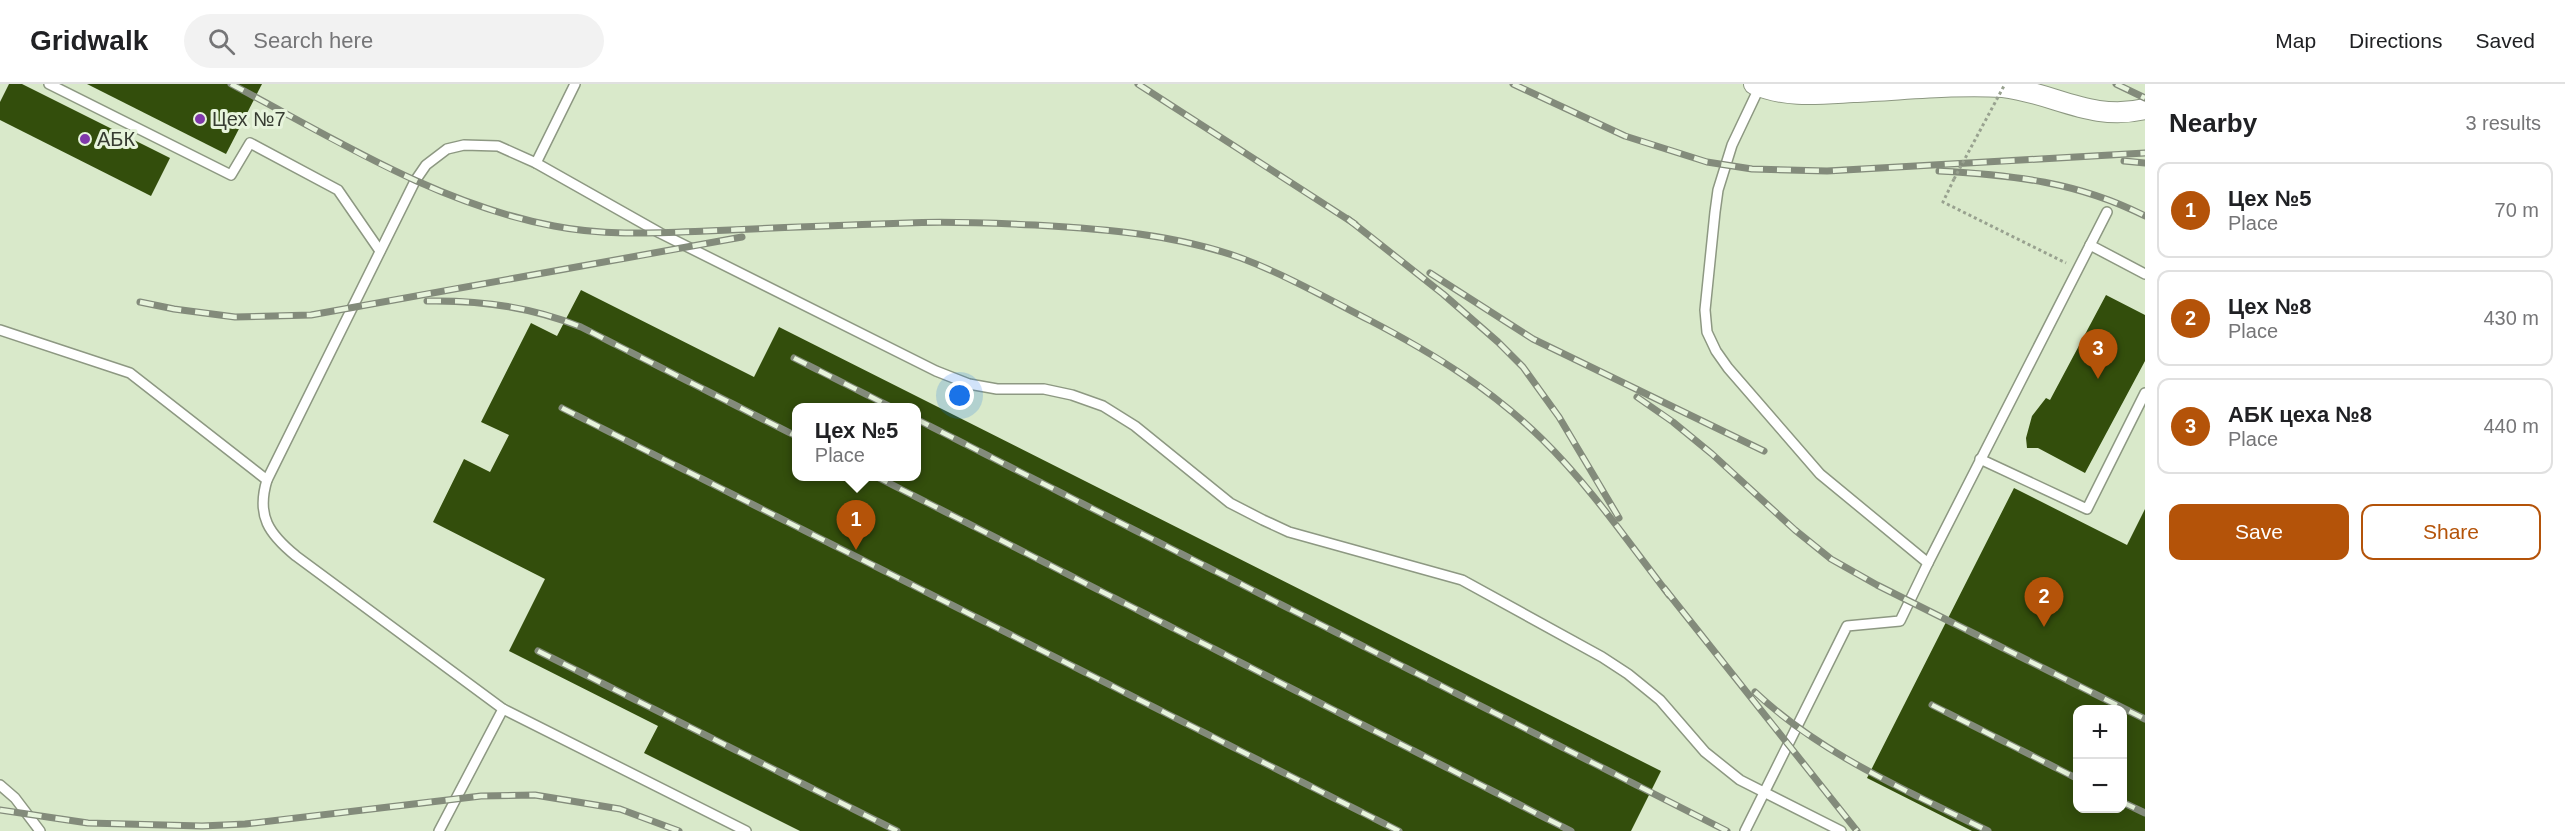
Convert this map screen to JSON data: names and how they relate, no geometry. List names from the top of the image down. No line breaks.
{"places":["Цех №7","АБК"],"page":{"header":"Gridwalk","search":"Search here","nav":["Map","Directions","Saved"],"heading":["Nearby","3 results"],"list":[{"mark":"1","name":"Цех №5","note":"Place","value":"70 m"},{"mark":"2","name":"Цех №8","note":"Place","value":"430 m"},{"mark":"3","name":"АБК цеха №8","note":"Place","value":"440 m"}],"pins":["3","1","2"],"popup":["Цех №5","Place"],"buttons":["Save","Share"],"map_buttons":["+","−"]}}
